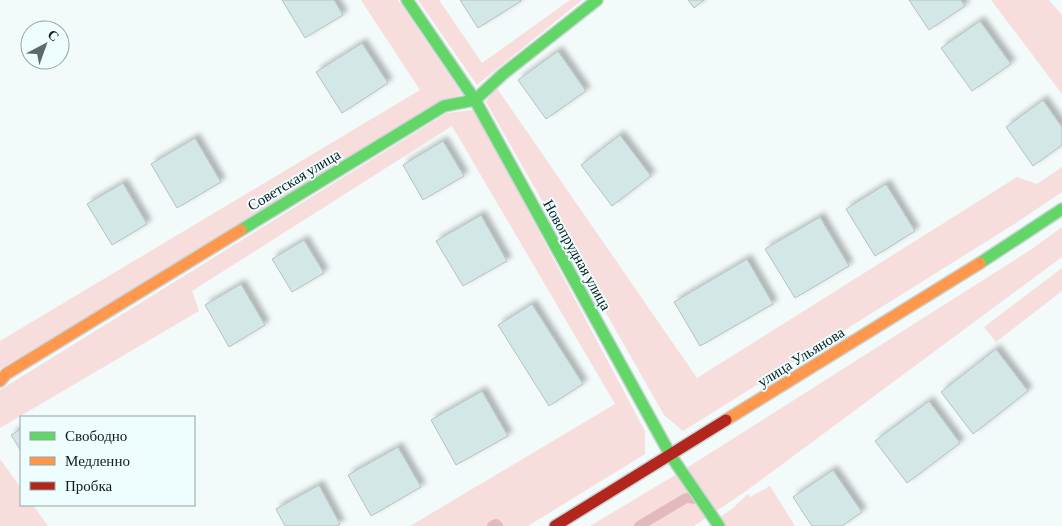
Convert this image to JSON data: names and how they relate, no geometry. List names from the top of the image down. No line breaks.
{"streets":{"street":["Советская улица","Новопрудная улица","улица Ульянова"]},"crossings":[["Советская улица","Новопрудная улица"],["Новопрудная улица","улица Ульянова"]],"legend":["Свободно","Медленно","Пробка"],"north":"top right"}
